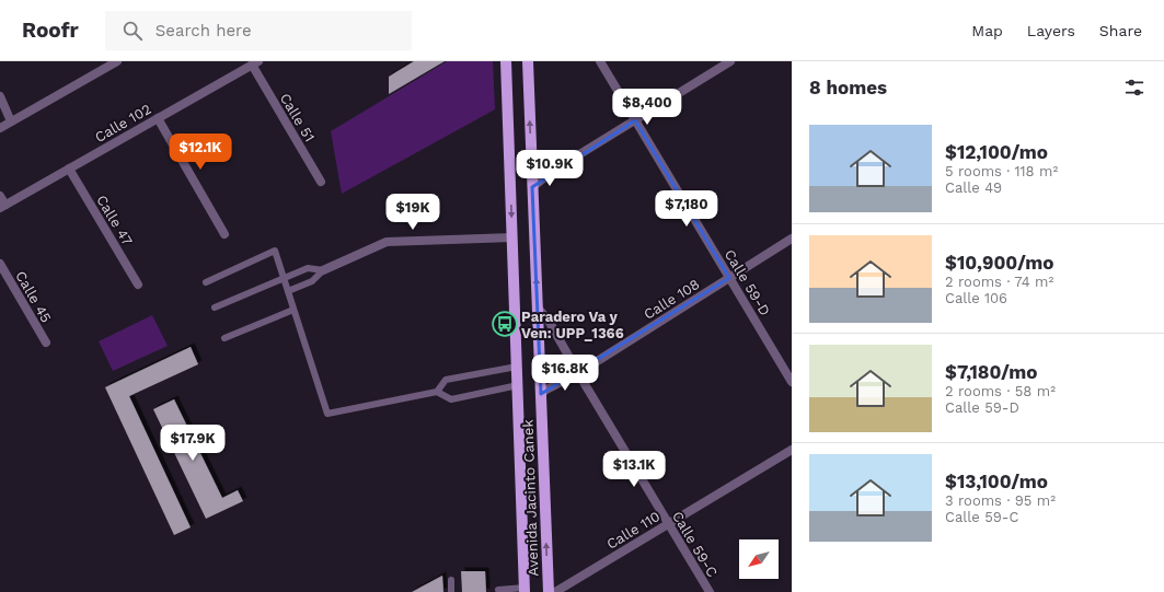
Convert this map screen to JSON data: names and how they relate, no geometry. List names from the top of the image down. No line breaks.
{"streets":{"main road":["Avenida Jacinto Canek"],"street":["Calle 51","Calle 102","Calle 47","Calle 59-D","Calle 45","Calle 108","Calle 110","Calle 59-C"]},"crossings":[["Calle 51","Calle 102"],["Calle 102","Calle 47"],["Calle 59-D","Calle 108"],["Calle 108","Avenida Jacinto Canek"],["Calle 108","Calle 59-C"],["Avenida Jacinto Canek","Calle 59-C"],["Calle 110","Calle 59-C"]],"places":{"bus stop":["Paradero Va y Ven: UPP_1366"]},"north":"bottom left","page":{"header":"Roofr","search":"Search here","nav":["Map","Layers","Share"],"heading":"8 homes","price":["$8,400","$12.1K","$10.9K","$7,180","$19K","$16.8K","$17.9K","$13.1K"],"list":[{"name":"$12,100/mo","note":"5 rooms · 118 m² · Calle 49"},{"name":"$10,900/mo","note":"2 rooms · 74 m² · Calle 106"},{"name":"$7,180/mo","note":"2 rooms · 58 m² · Calle 59-D"},{"name":"$13,100/mo","note":"3 rooms · 95 m² · Calle 59-C"}]}}
